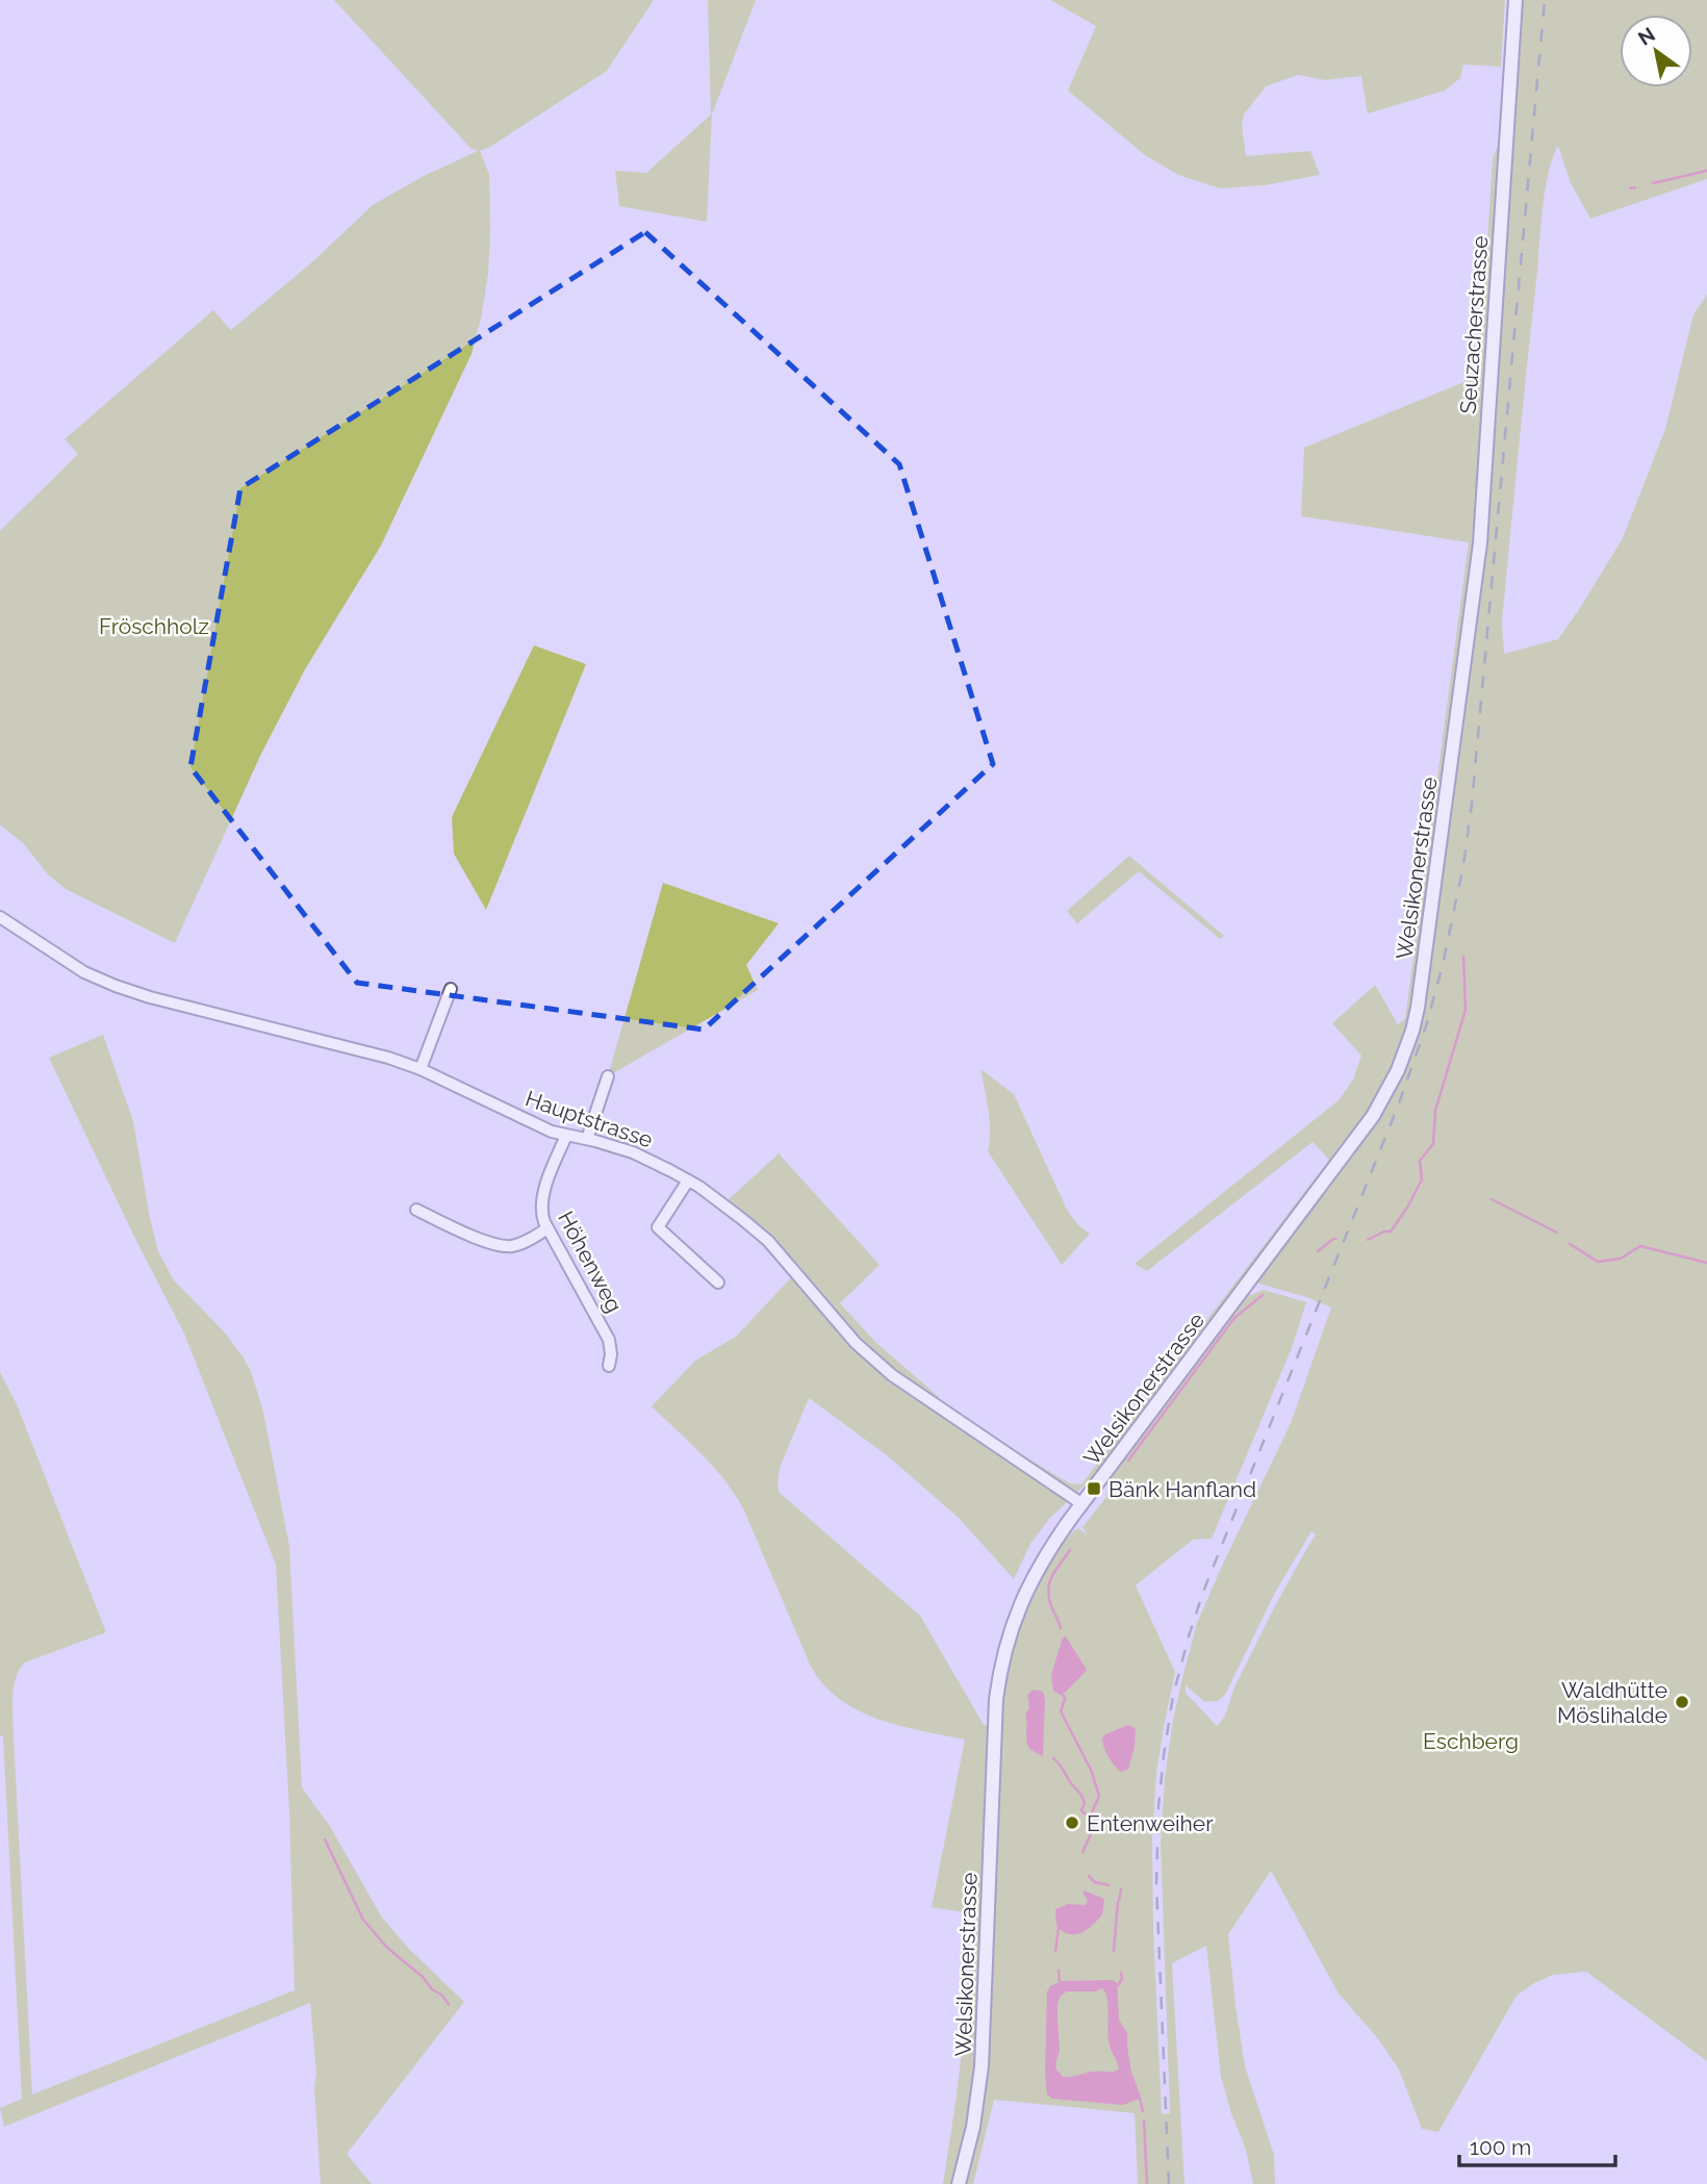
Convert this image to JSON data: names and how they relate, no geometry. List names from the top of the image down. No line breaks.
{"streets":{"main road":["Seuzacherstrasse","Welsikonerstrasse"],"street":["Hauptstrasse","Höhenweg"]},"crossings":[["Seuzacherstrasse","Welsikonerstrasse"],["Welsikonerstrasse","Hauptstrasse"],["Hauptstrasse","Höhenweg"]],"parks":["Fröschholz","Eschberg"],"places":{"transit":["Bänk Hanfland"],"other":["Waldhütte Möslihalde","Entenweiher"]},"scale_bar":"100 m","north":"top left"}
